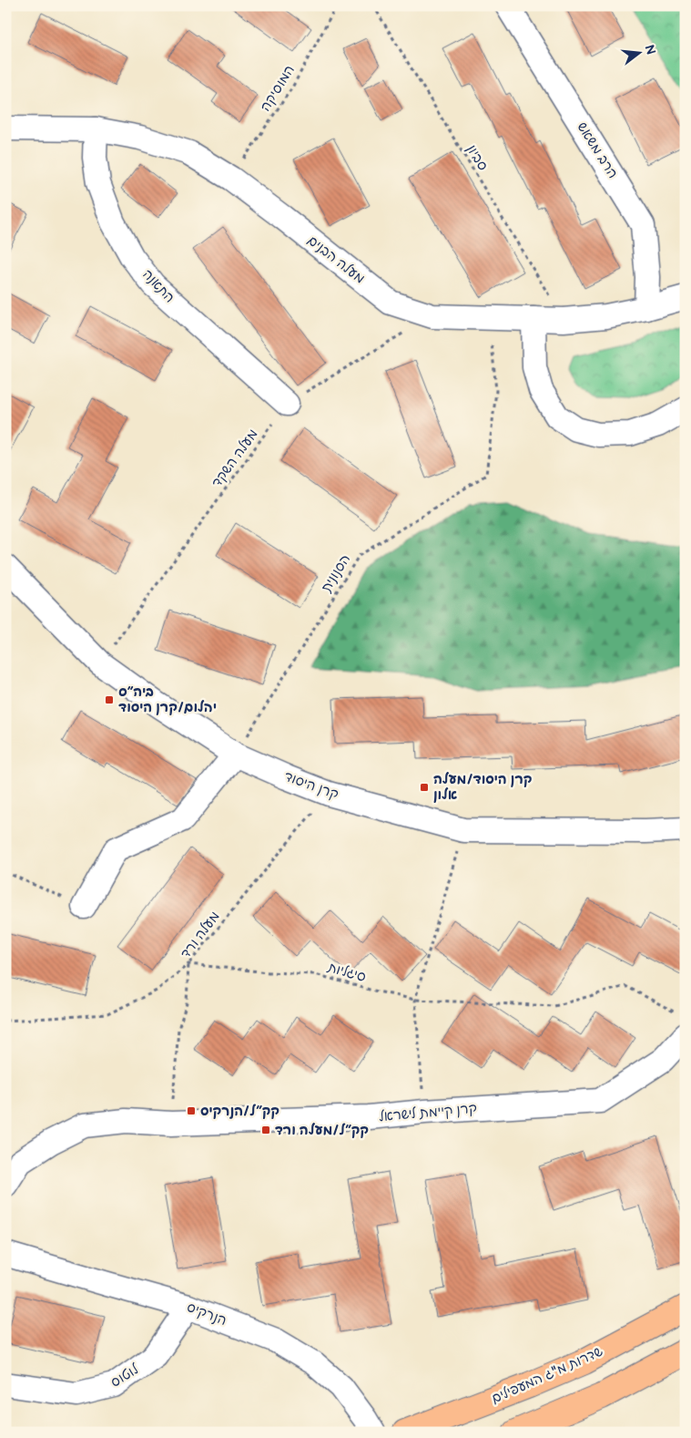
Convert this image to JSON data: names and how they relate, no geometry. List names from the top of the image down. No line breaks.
{"streets":{"main road":["שדרות מ\"ג המעפילים"],"street":["הרב משאש","מעלה הבנים","התאנה","קרן היסוד","קרן קיימת לישראל","הנרקיס","לוטוס"],"path":["המוסיקה","סביון","מעלה השקד","הסנונית","מעלה ורד","סיגליות"]},"crossings":[["המוסיקה","מעלה הבנים"],["הרב משאש","מעלה הבנים"],["סביון","מעלה הבנים"],["מעלה הבנים","התאנה"],["מעלה הבנים","מעלה השקד"],["מעלה הבנים","הסנונית"],["התאנה","מעלה השקד"],["מעלה השקד","קרן היסוד"],["הסנונית","קרן היסוד"],["קרן היסוד","מעלה ורד"],["מעלה ורד","סיגליות"],["מעלה ורד","קרן קיימת לישראל"],["סיגליות","קרן קיימת לישראל"],["הנרקיס","לוטוס"]],"places":{"transit":["ביה״ס יהלום/קרן היסוד","קרן היסוד/מעלה אלון","קק״ל/הנרקיס","קק״ל/מעלה ורד"]},"north":"right"}
